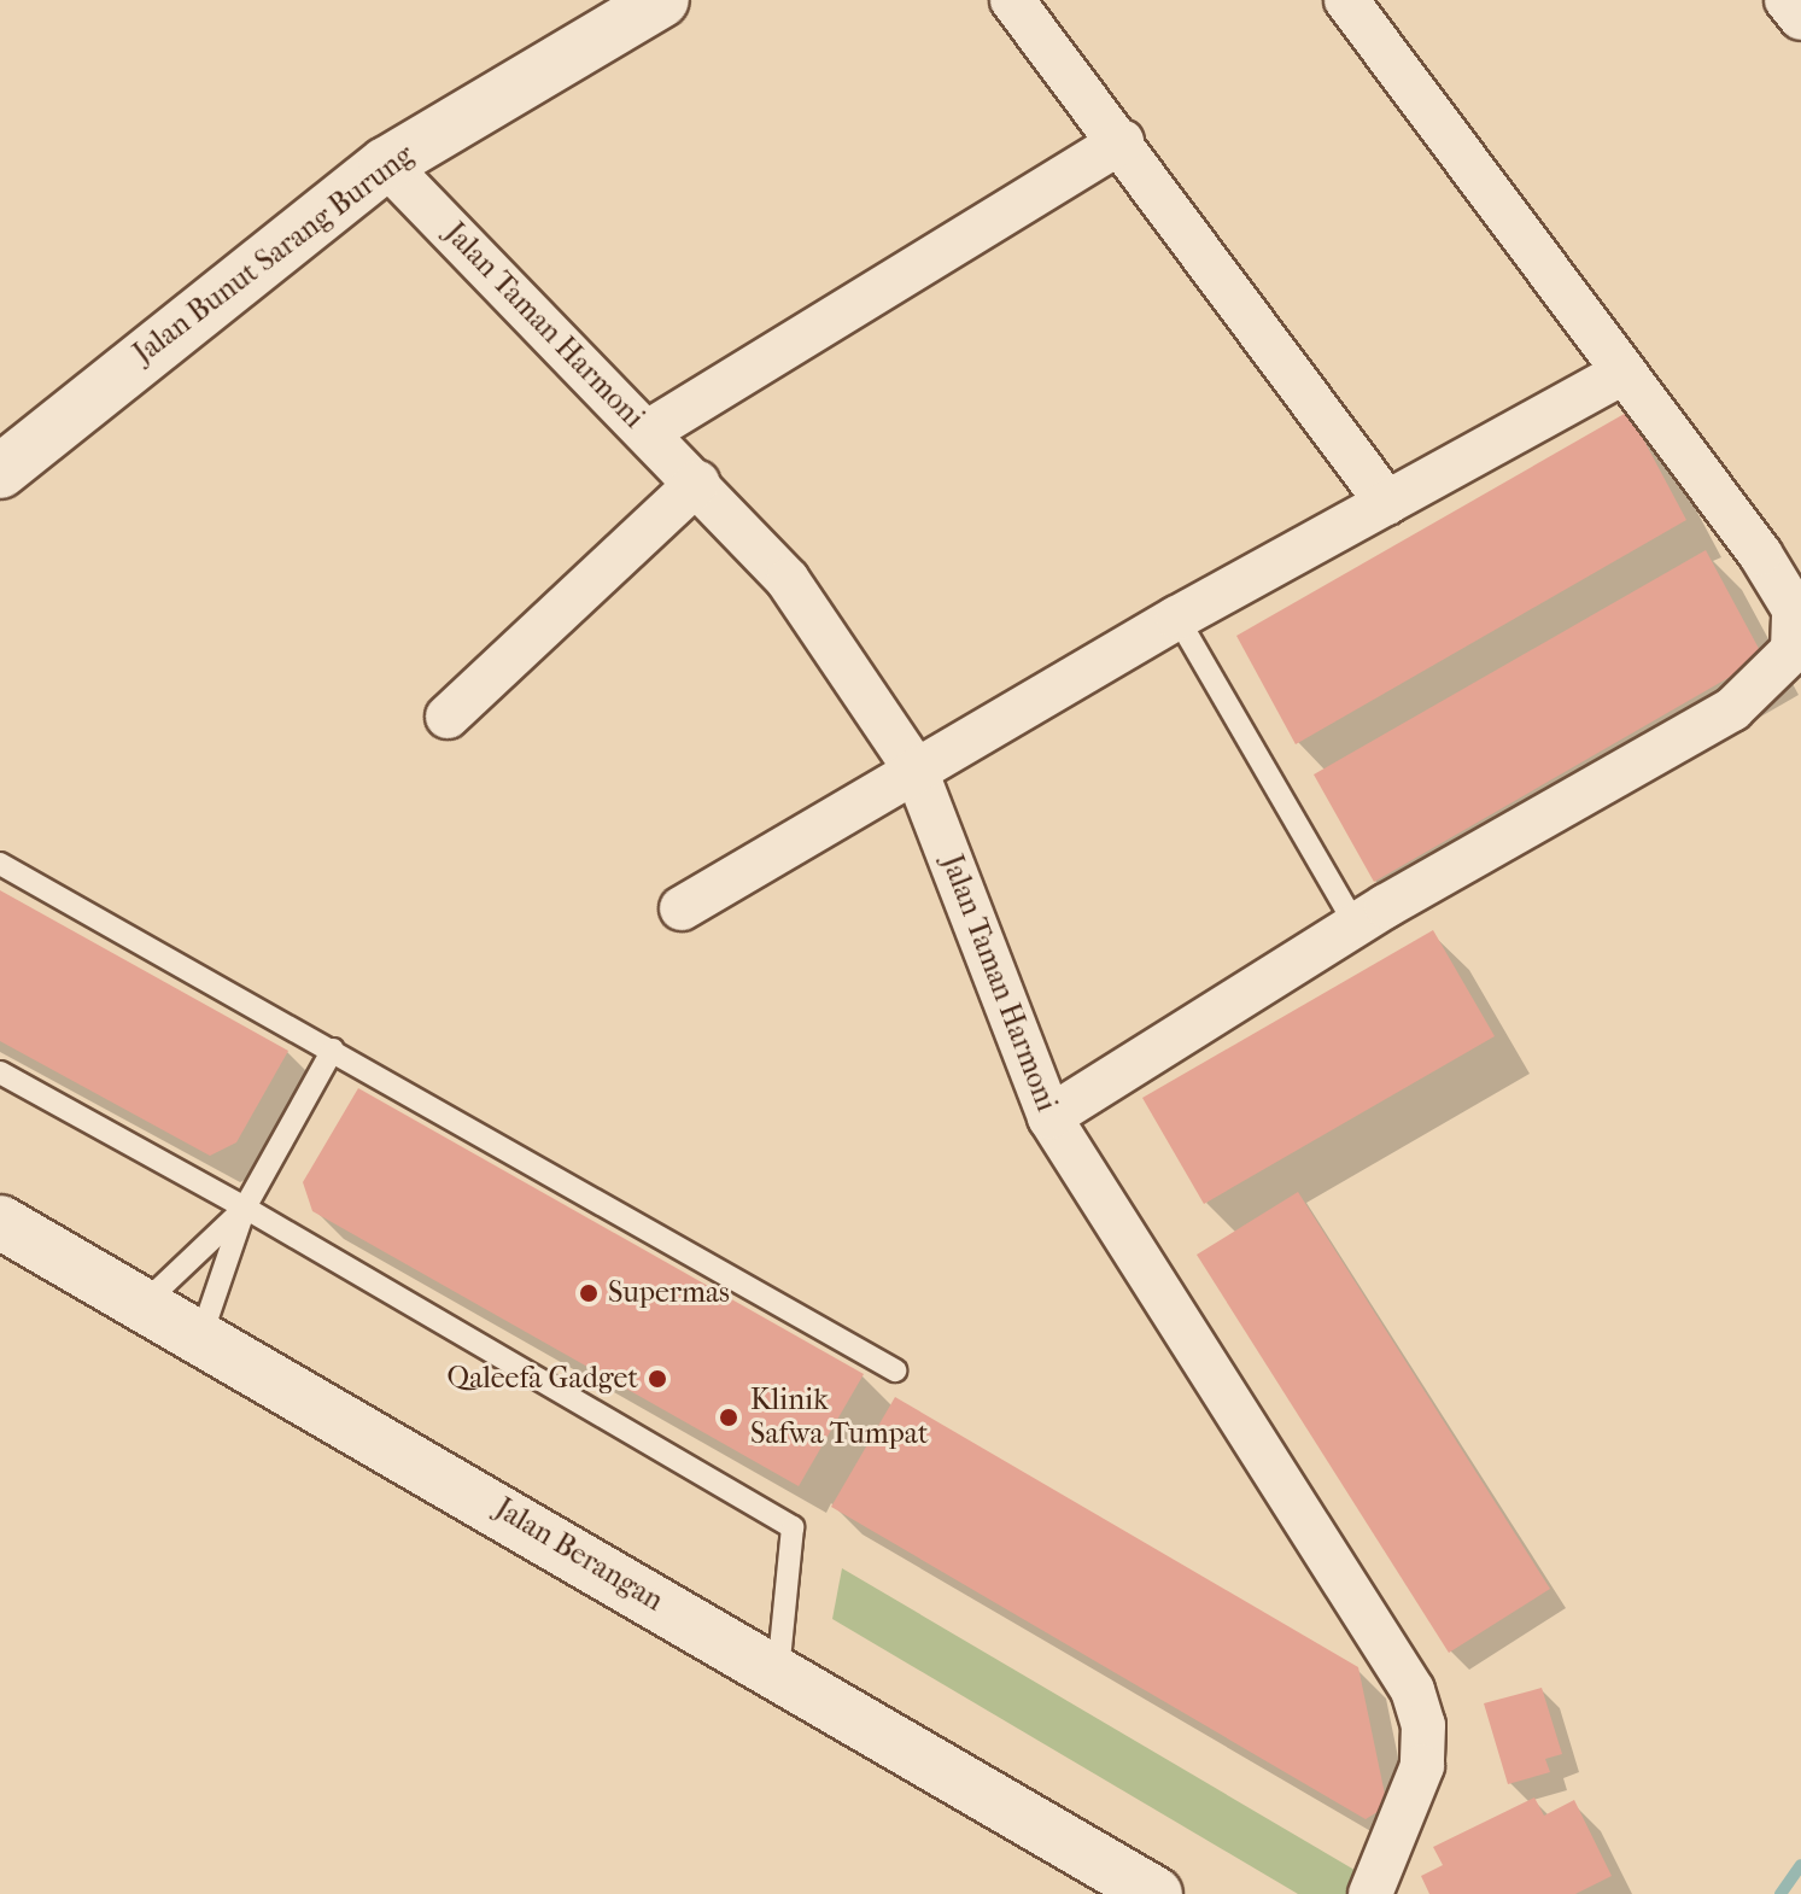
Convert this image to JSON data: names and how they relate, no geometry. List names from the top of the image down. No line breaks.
{"streets":{"main road":["Jalan Bunut Sarang Burung","Jalan Berangan"],"street":["Jalan Taman Harmoni"]},"crossings":[["Jalan Bunut Sarang Burung","Jalan Taman Harmoni"]],"places":["Supermas","Qaleefa Gadget","Klinik Safwa Tumpat"]}
